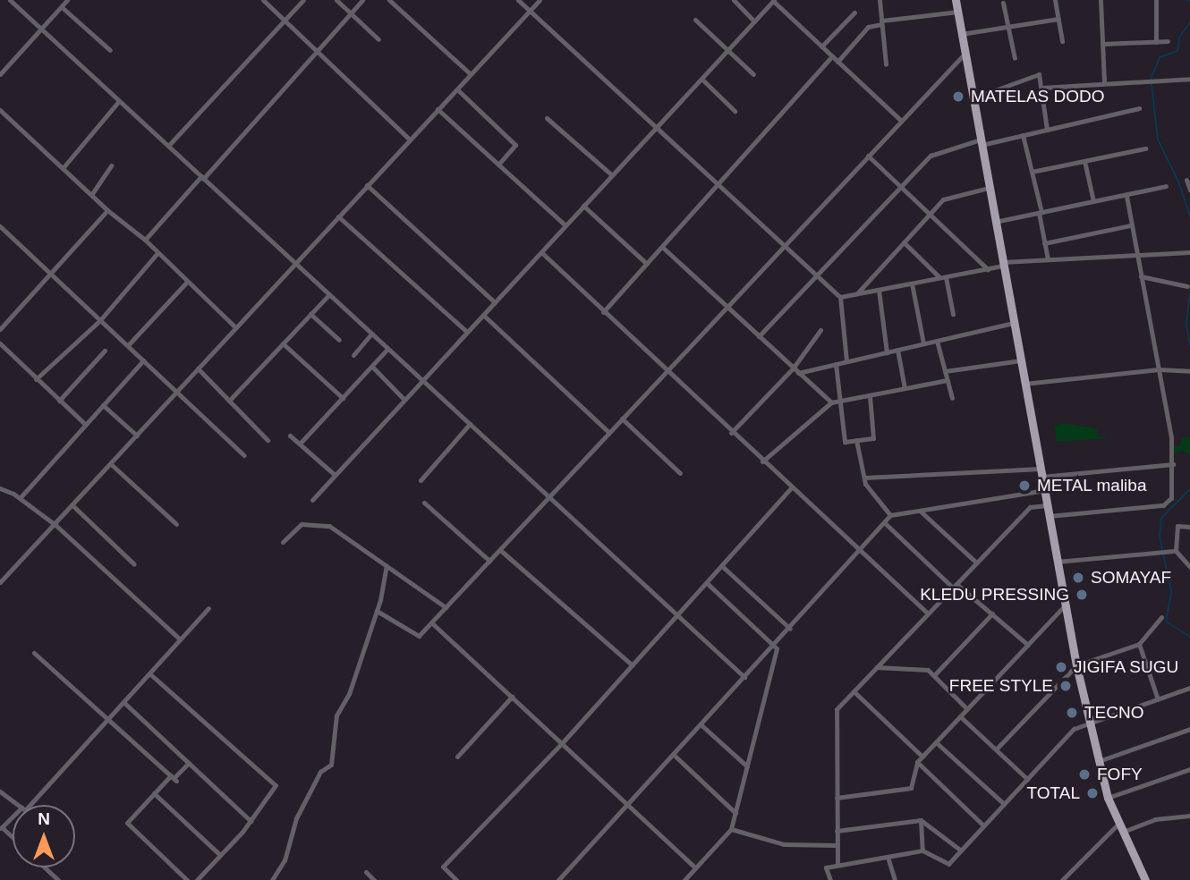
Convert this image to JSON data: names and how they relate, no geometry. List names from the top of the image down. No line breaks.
{"places":["MATELAS DODO","METAL maliba","SOMAYAF","KLEDU PRESSING","JIGIFA SUGU","FREE STYLE","TECNO","FOFY","TOTAL"],"north":"top"}
